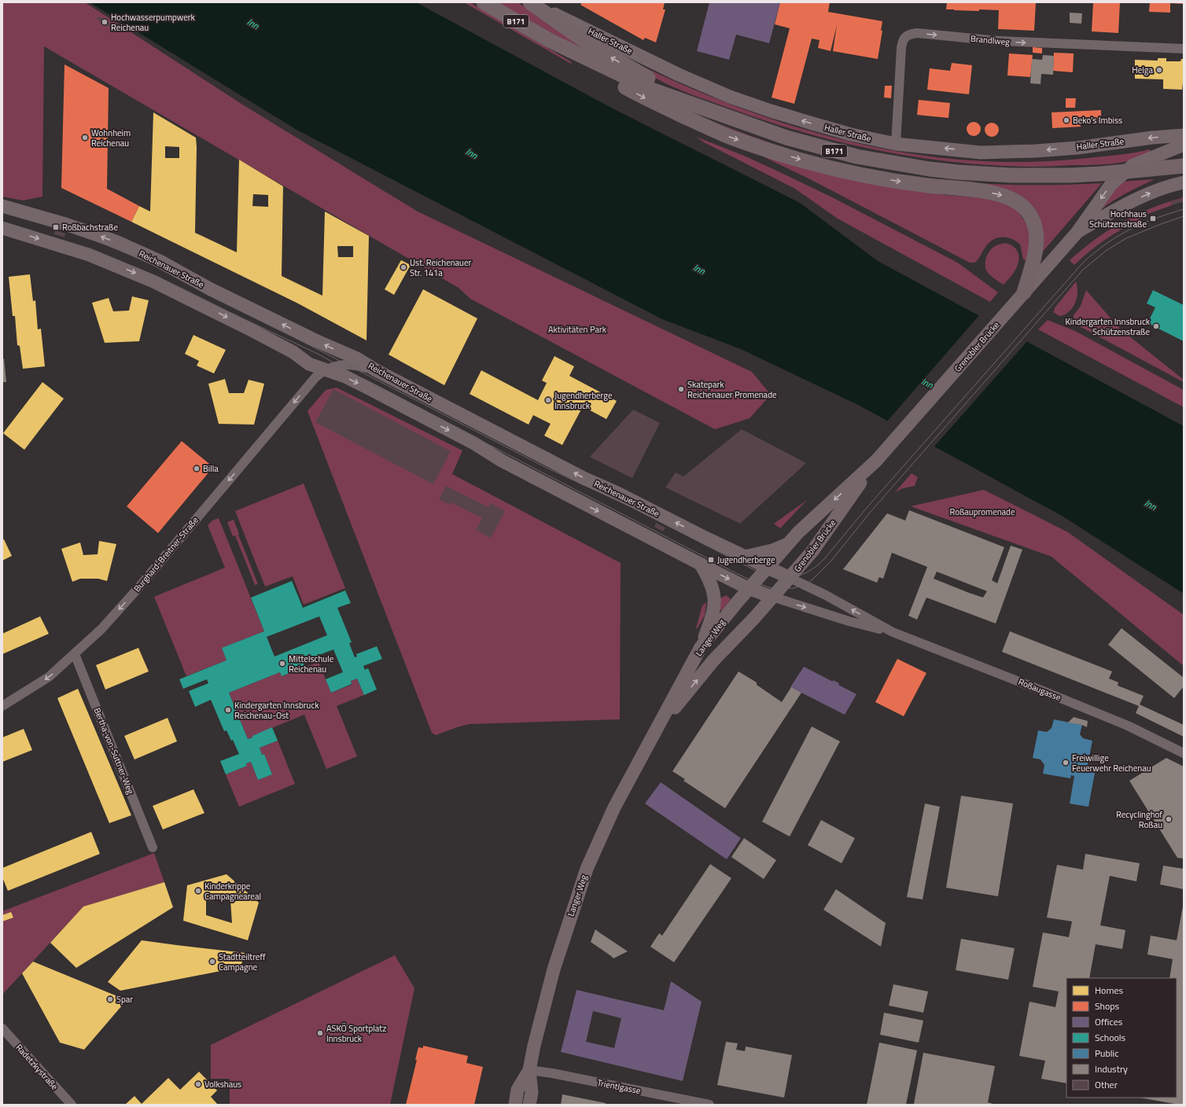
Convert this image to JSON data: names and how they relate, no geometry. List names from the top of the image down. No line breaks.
{"streets":{"main road":["B171","Haller Straße","Reichenauer Straße","Grenobler Brücke","Langer Weg"],"street":["Brandlweg","Burghard-Breitner-Straße","Roßaugasse","Bertha-von-Suttner-Weg","Radetzkystraße","Trientlgasse"]},"crossings":[["Brandlweg","Haller Straße"],["Reichenauer Straße","Grenobler Brücke"],["Reichenauer Straße","Burghard-Breitner-Straße"],["Reichenauer Straße","Langer Weg"],["Reichenauer Straße","Roßaugasse"],["Grenobler Brücke","Langer Weg"],["Grenobler Brücke","Roßaugasse"],["Burghard-Breitner-Straße","Bertha-von-Suttner-Weg"],["Langer Weg","Roßaugasse"],["Langer Weg","Trientlgasse"]],"one_way":["Burghard-Breitner-Straße"],"water":["Inn"],"parks":["Aktivitäten Park","Roßaupromenade"],"places":{"other":["Hochwasserpumpwerk Reichenau","Helga","Beko's Imbiss","Wohnheim Reichenau","Ust. Reichenauer Str. 141a","Kindergarten Innsbruck Schützenstraße","Skatepark Reichenauer Promenade","Jugendherberge Innsbruck","Billa","Mittelschule Reichenau","Kindergarten Innsbruck Reichenau-Ost","Freiwillige Feuerwehr Reichenau","Recyclinghof Roßau","Kinderkrippe Campagneareal","Stadtteiltreff Campagne","Spar","ASKÖ Sportplatz Innsbruck","Volkshaus"],"transit":["Hochhaus Schützenstraße","Roßbachstraße","Jugendherberge"]},"legend":["Homes","Shops","Offices","Schools","Public","Industry","Other"]}
